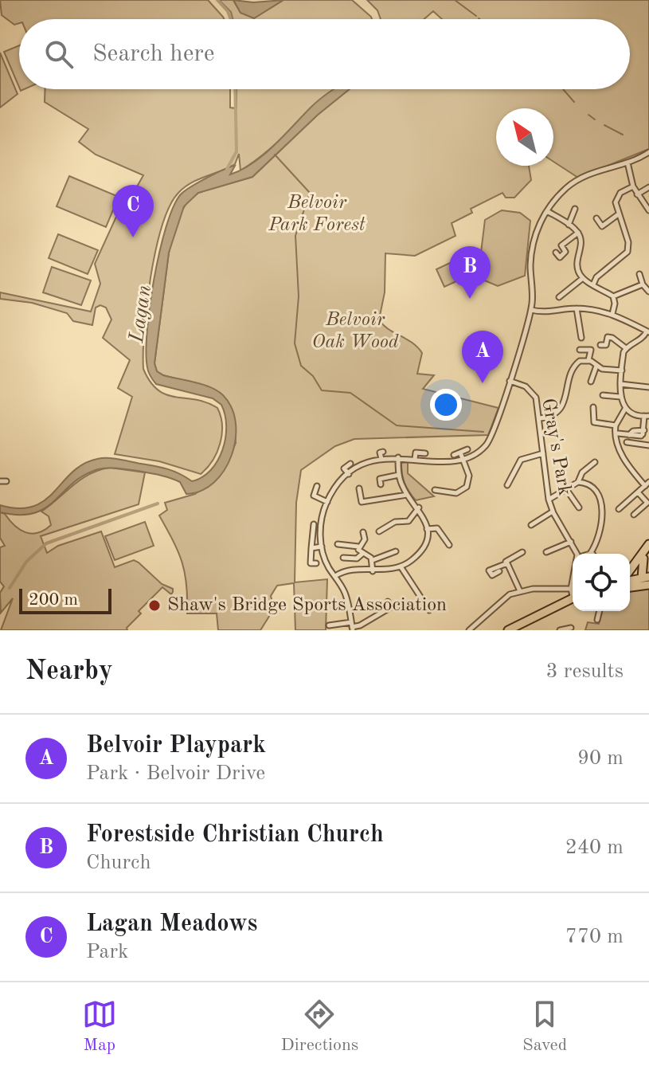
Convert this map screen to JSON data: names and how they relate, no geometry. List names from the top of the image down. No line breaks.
{"streets":{"street":["Gray's Park"]},"water":["Lagan"],"parks":["Belvoir Park Forest","Belvoir Oak Wood"],"places":["Shaw's Bridge Sports Association"],"scale_bar":"200 m","north":"top left","page":{"search":"Search here","pins":["C","B","A"],"scale":"200 m","heading":["Nearby","3 results"],"list":[{"mark":"A","name":"Belvoir Playpark","note":"Park · Belvoir Drive","value":"90 m"},{"mark":"B","name":"Forestside Christian Church","note":"Church","value":"240 m"},{"mark":"C","name":"Lagan Meadows","note":"Park","value":"770 m"}],"nav":["Map","Directions","Saved"]}}
